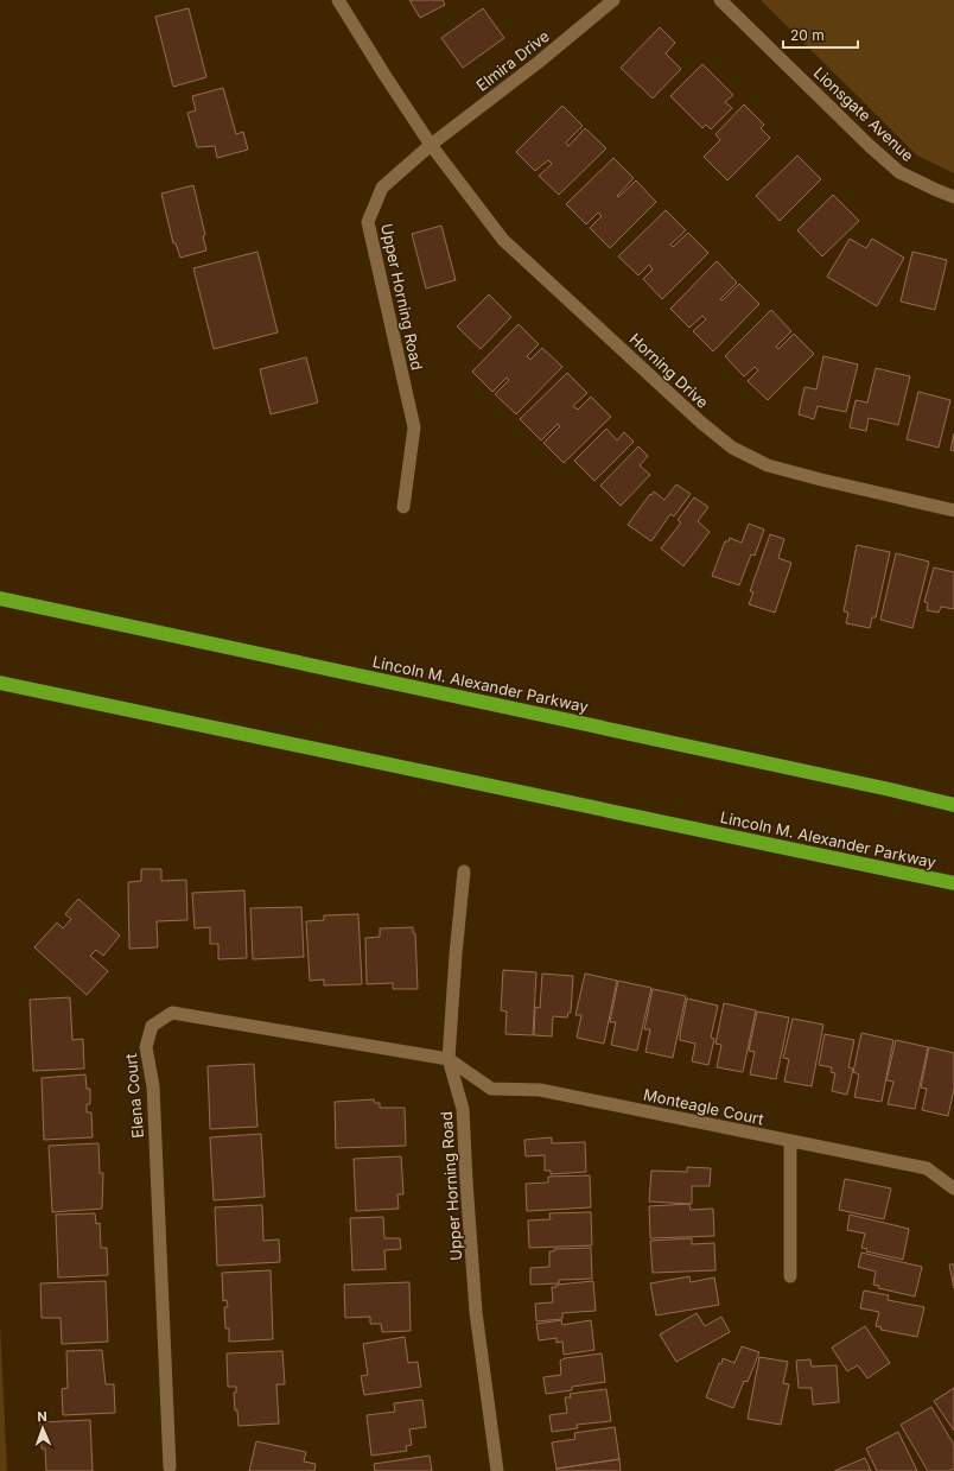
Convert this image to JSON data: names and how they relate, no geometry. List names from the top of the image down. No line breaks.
{"streets":{"highway":["Lincoln M. Alexander Parkway"],"street":["Elmira Drive","Lionsgate Avenue","Upper Horning Road","Horning Drive","Elena Court","Monteagle Court"]},"crossings":[["Elmira Drive","Upper Horning Road"],["Elmira Drive","Horning Drive"],["Upper Horning Road","Horning Drive"],["Upper Horning Road","Elena Court"],["Upper Horning Road","Monteagle Court"],["Elena Court","Monteagle Court"]],"scale_bar":"20 m","north":"top"}
